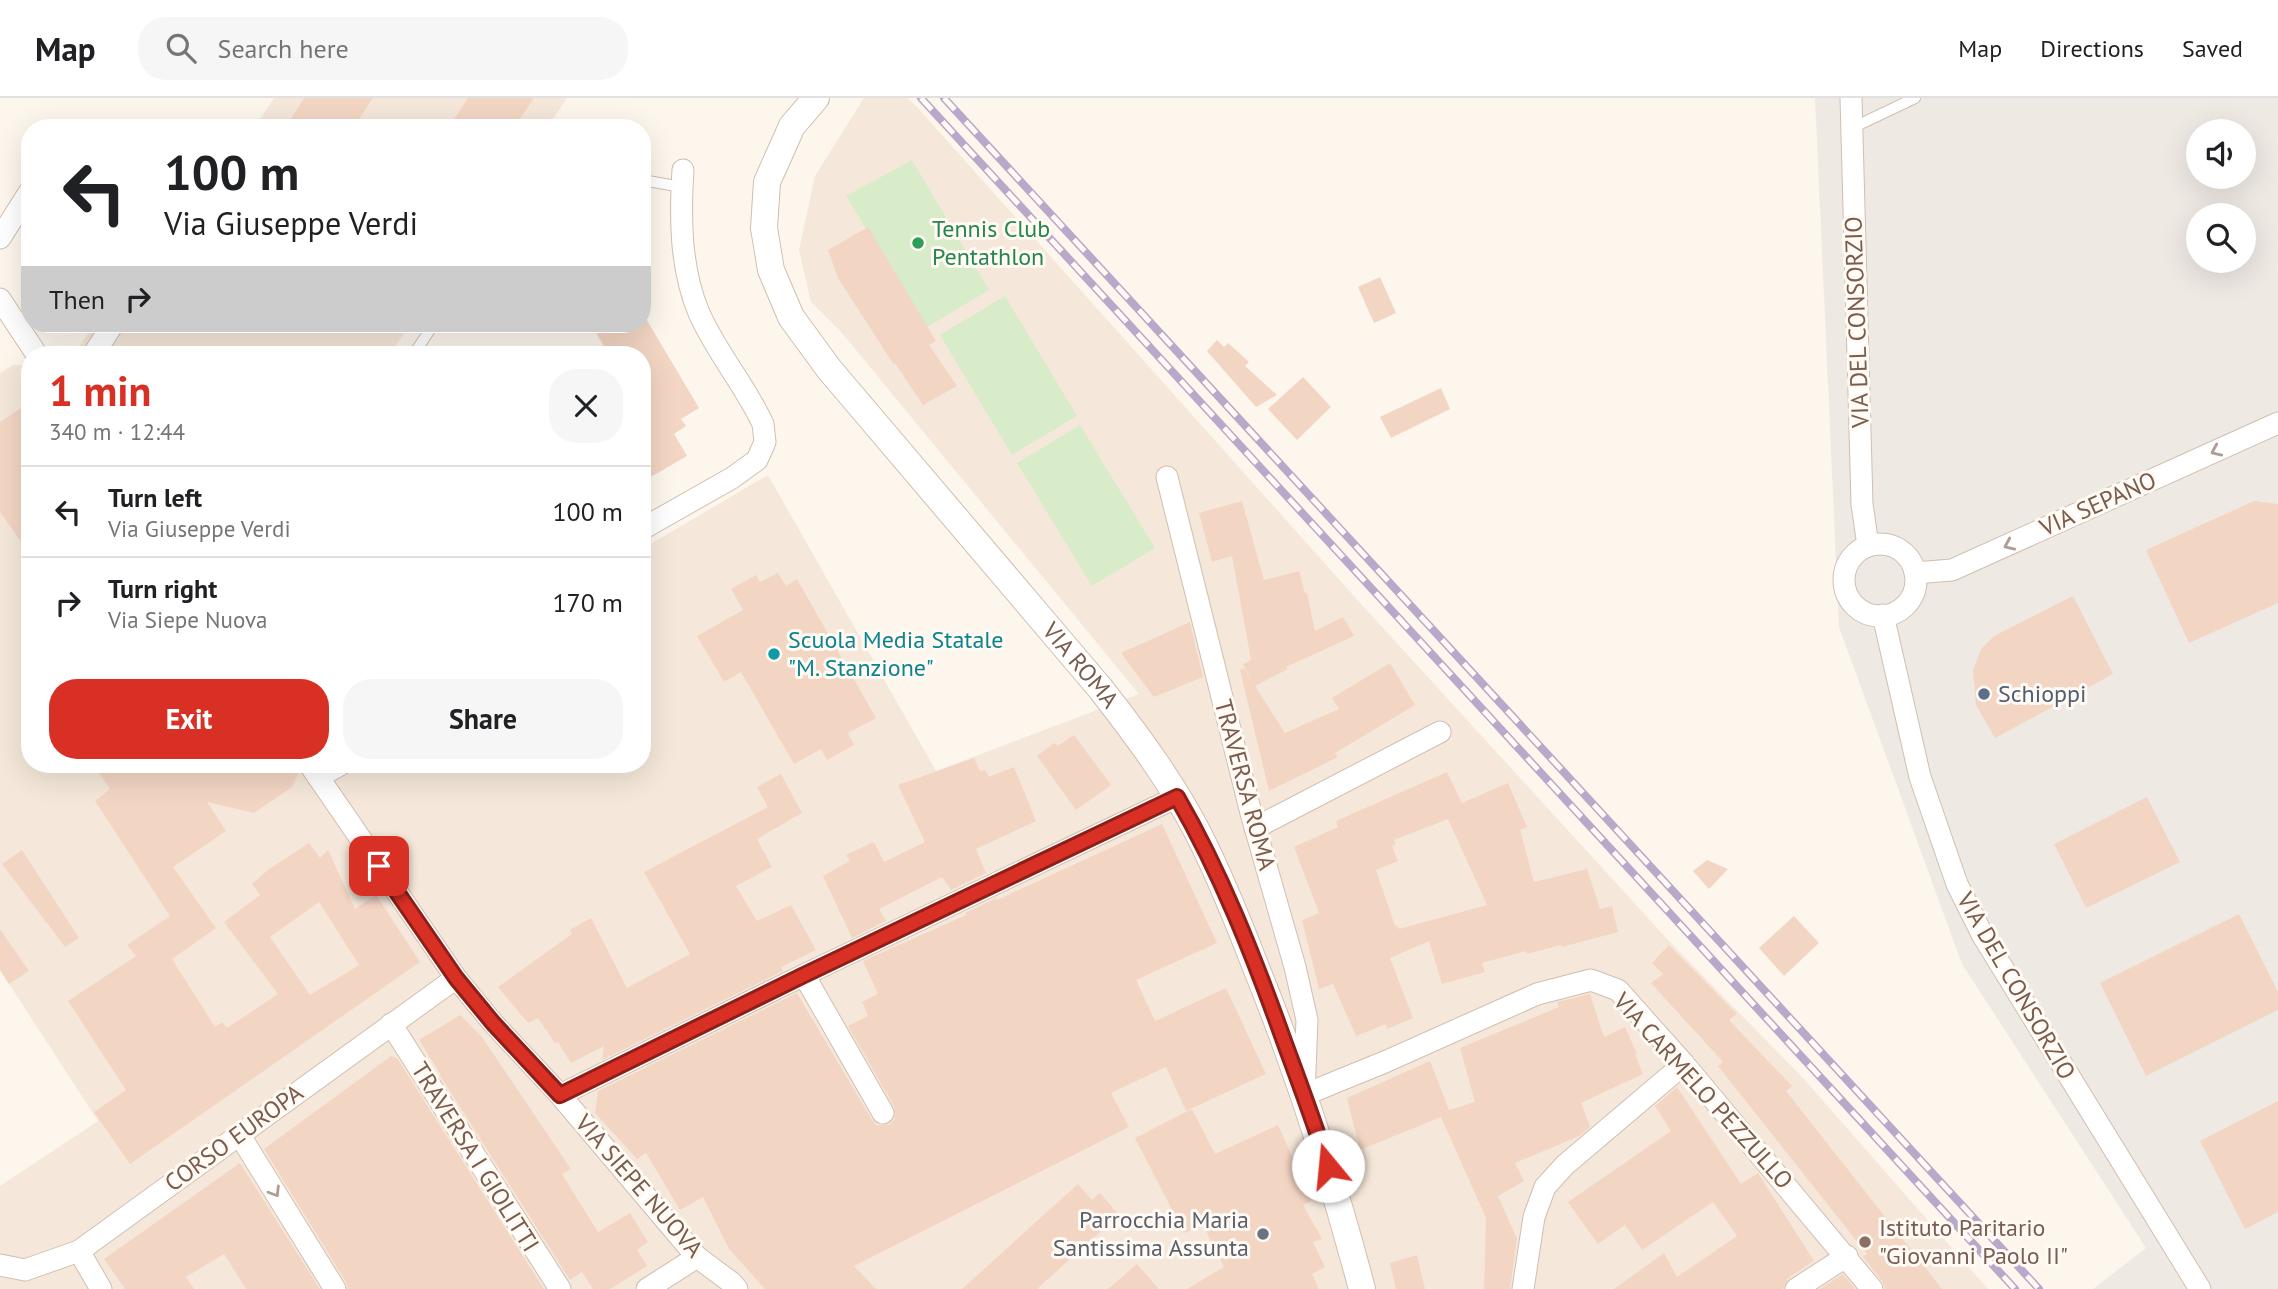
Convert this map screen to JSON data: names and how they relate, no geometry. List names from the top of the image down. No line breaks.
{"streets":{"street":["VIA DEL CONSORZIO","VIA SEPANO","VIA ROMA","TRAVERSA ROMA","VIA CARMELO PEZZULLO","CORSO EUROPA","TRAVERSA I GIOLITTI","VIA SIEPE NUOVA"]},"crossings":[["VIA DEL CONSORZIO","VIA SEPANO"],["VIA ROMA","TRAVERSA ROMA"],["VIA ROMA","VIA CARMELO PEZZULLO"],["TRAVERSA ROMA","VIA CARMELO PEZZULLO"],["CORSO EUROPA","TRAVERSA I GIOLITTI"],["CORSO EUROPA","VIA SIEPE NUOVA"]],"one_way":["VIA SEPANO"],"places":["Tennis Club Pentathlon","Scuola Media Statale \"M. Stanzione\"","Schioppi","Parrocchia Maria Santissima Assunta","Istituto Paritario \"Giovanni Paolo II\""],"page":{"header":"Map","search":"Search here","nav":["Map","Directions","Saved"],"turn":["100 m","Via Giuseppe Verdi"],"then":"Then","heading":["1 min","340 m · 12:44"],"list":[{"name":"Turn left","note":"Via Giuseppe Verdi","value":"100 m"},{"name":"Turn right","note":"Via Siepe Nuova","value":"170 m"}],"buttons":["Exit","Share"]}}
